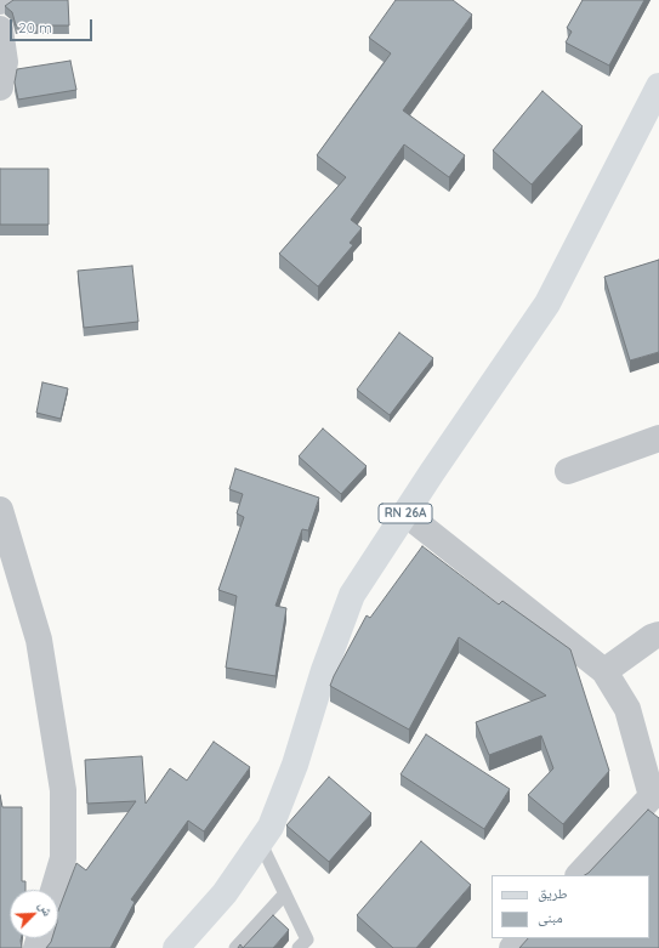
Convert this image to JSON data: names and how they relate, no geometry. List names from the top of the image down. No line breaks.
{"streets":{"main road":["RN 26A"]},"legend":["طريق","مبنى"],"scale_bar":"20 m","north":"top right"}
